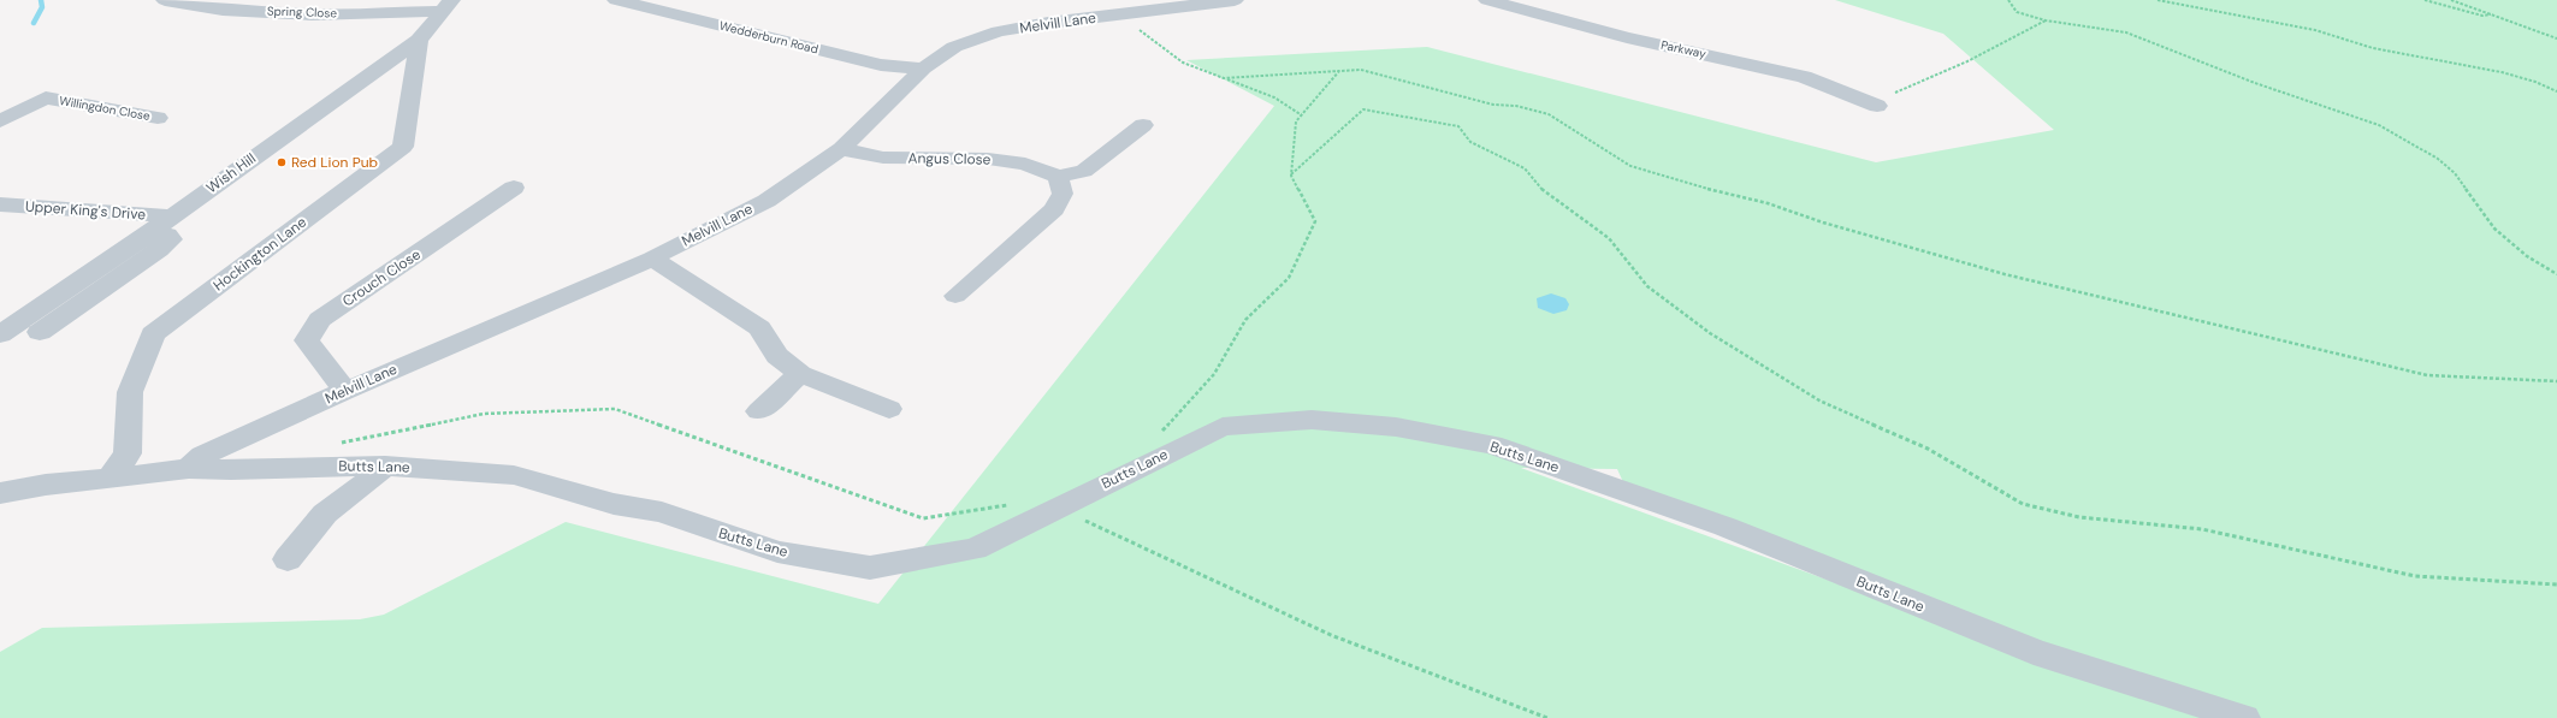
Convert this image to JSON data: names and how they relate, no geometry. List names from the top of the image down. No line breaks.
{"streets":{"street":["Spring Close","Melvill Lane","Wedderburn Road","Parkway","Willingdon Close","Angus Close","Wish Hill","Upper King's Drive","Hockington Lane","Crouch Close","Butts Lane"]},"crossings":[["Spring Close","Wish Hill"],["Melvill Lane","Wedderburn Road"],["Melvill Lane","Angus Close"],["Melvill Lane","Crouch Close"],["Melvill Lane","Butts Lane"],["Wish Hill","Upper King's Drive"],["Wish Hill","Hockington Lane"],["Hockington Lane","Butts Lane"]],"places":["Red Lion Pub"]}
